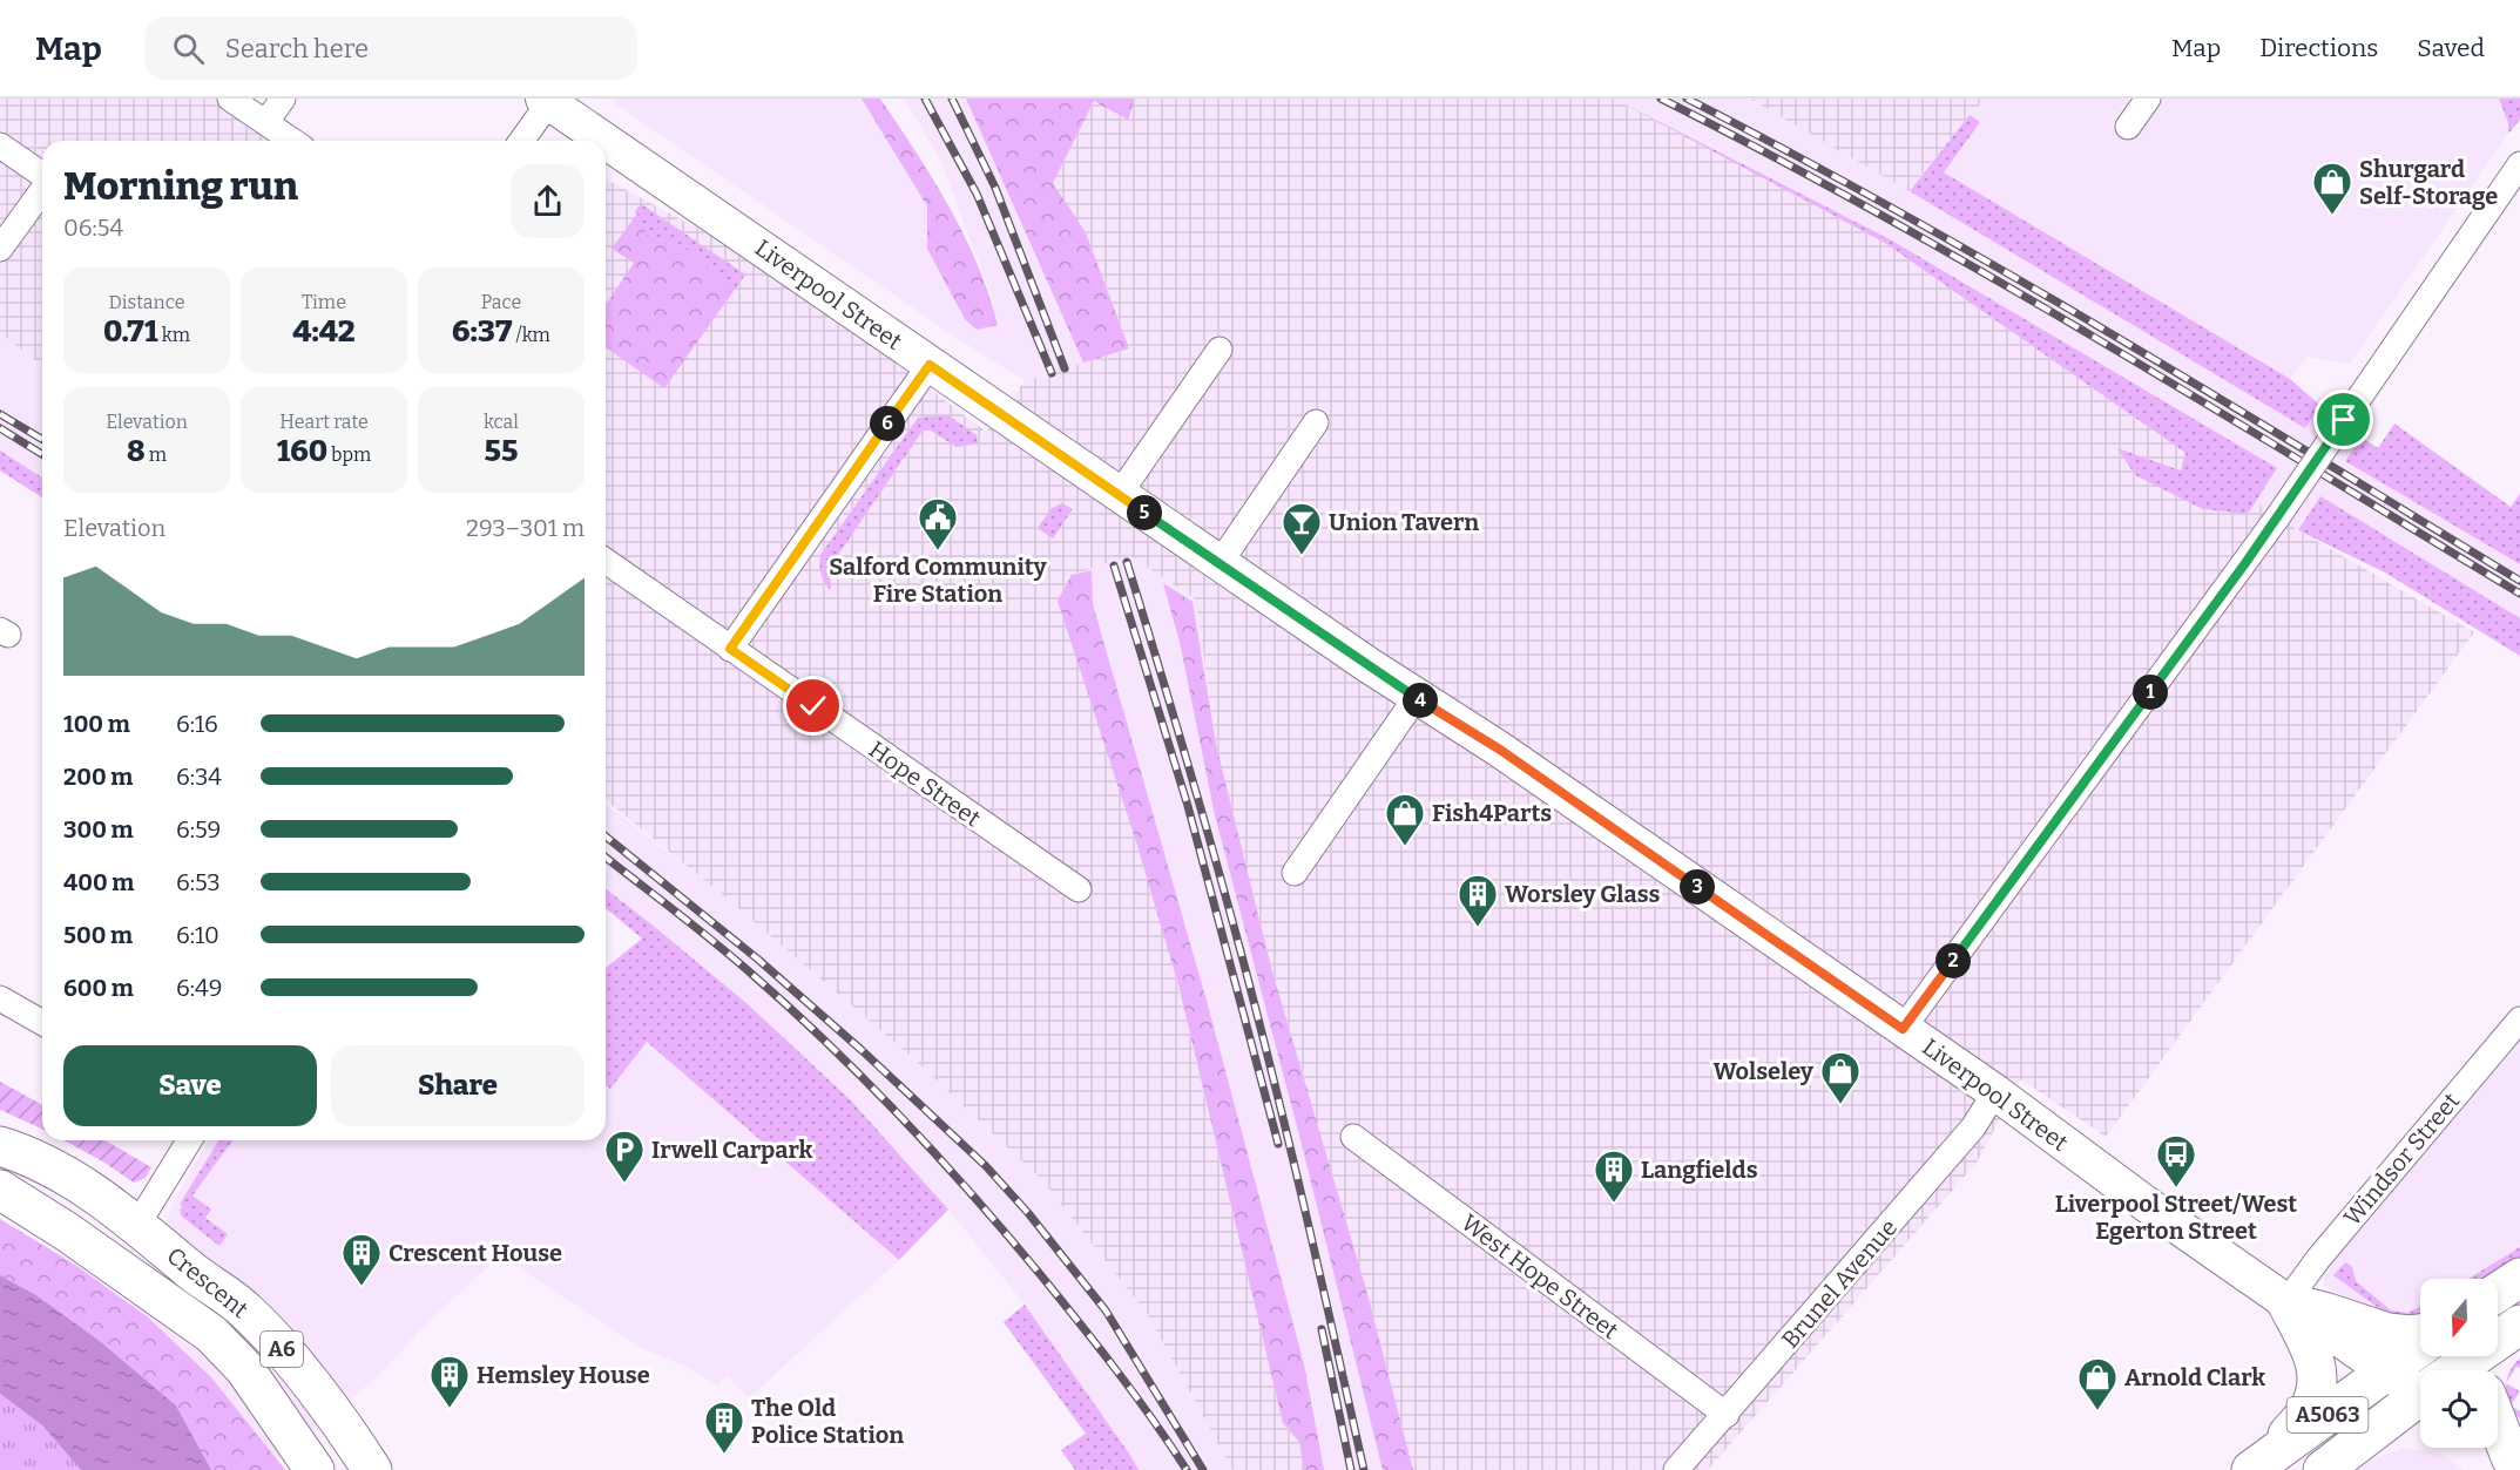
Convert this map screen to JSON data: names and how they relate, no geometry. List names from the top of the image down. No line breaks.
{"streets":{"highway":["Crescent","A6","A5063"],"street":["Liverpool Street","Hope Street","Windsor Street","West Hope Street","Brunel Avenue"]},"crossings":[["Liverpool Street","Windsor Street"],["Liverpool Street","Brunel Avenue"],["Liverpool Street","A5063"],["West Hope Street","Brunel Avenue"]],"places":{"shop":["Shurgard Self-Storage","Fish4Parts","Wolseley","Arnold Clark"],"public building":["Salford Community Fire Station"],"bar":["Union Tavern"],"building":["Worsley Glass","Langfields","Crescent House","Hemsley House","The Old Police Station"],"parking":["Irwell Carpark"],"bus stop":["Liverpool Street/West Egerton Street"]},"north":"bottom","page":{"header":"Map","search":"Search here","nav":["Map","Directions","Saved"],"heading":["Morning run","06:54"],"stats":[["Distance","0.71 km"],["Time","4:42"],["Pace","6:37 /km"],["Elevation","8 m"],["Heart rate","160 bpm"],["kcal","55"]],"pins":["6","5","1","4","3","2"],"chart":["Elevation","293–301 m"],"list":[{"name":"100 m","note":"6:16"},{"name":"200 m","note":"6:34"},{"name":"300 m","note":"6:59"},{"name":"400 m","note":"6:53"},{"name":"500 m","note":"6:10"},{"name":"600 m","note":"6:49"}],"buttons":["Save","Share"]}}
